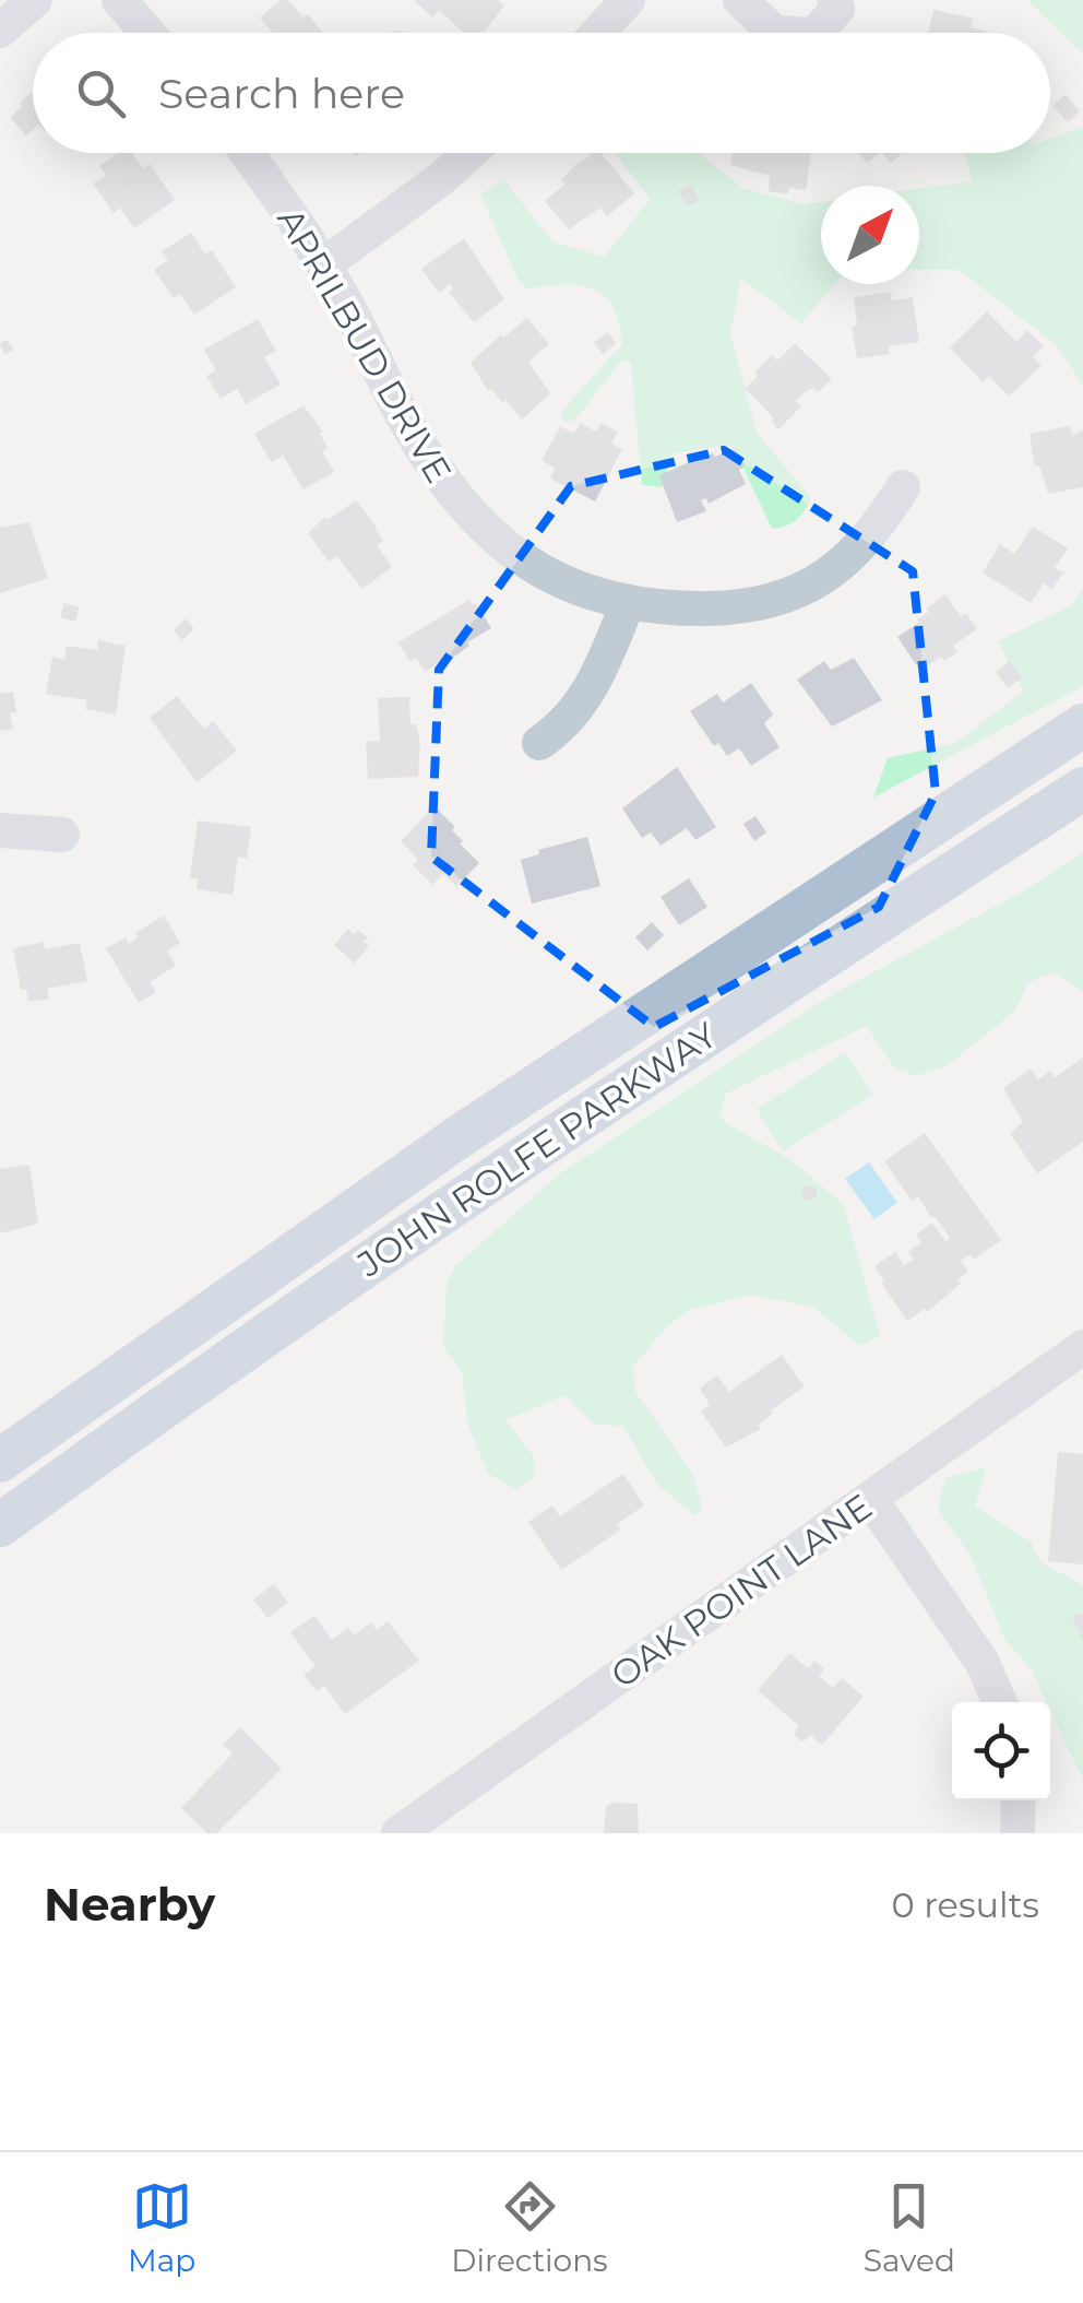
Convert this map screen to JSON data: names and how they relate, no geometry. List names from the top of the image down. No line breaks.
{"streets":{"main road":["JOHN ROLFE PARKWAY"],"street":["APRILBUD DRIVE","OAK POINT LANE"]},"north":"top right","page":{"search":"Search here","heading":["Nearby","0 results"],"nav":["Map","Directions","Saved"]}}
